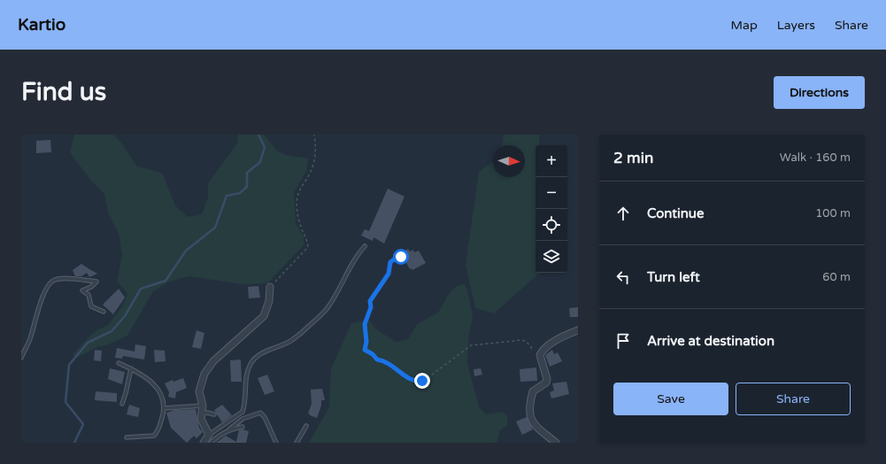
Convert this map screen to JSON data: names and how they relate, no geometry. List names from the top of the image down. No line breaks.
{"north":"right","page":{"header":"Kartio","nav":["Map","Layers","Share"],"buttons":["Directions",["Save","Share"]],"title":"Find us","heading":["2 min","Walk · 160 m"],"map_buttons":["+","−"],"list":[["Continue","100 m"],["Turn left","60 m"],"Arrive at destination"]}}
